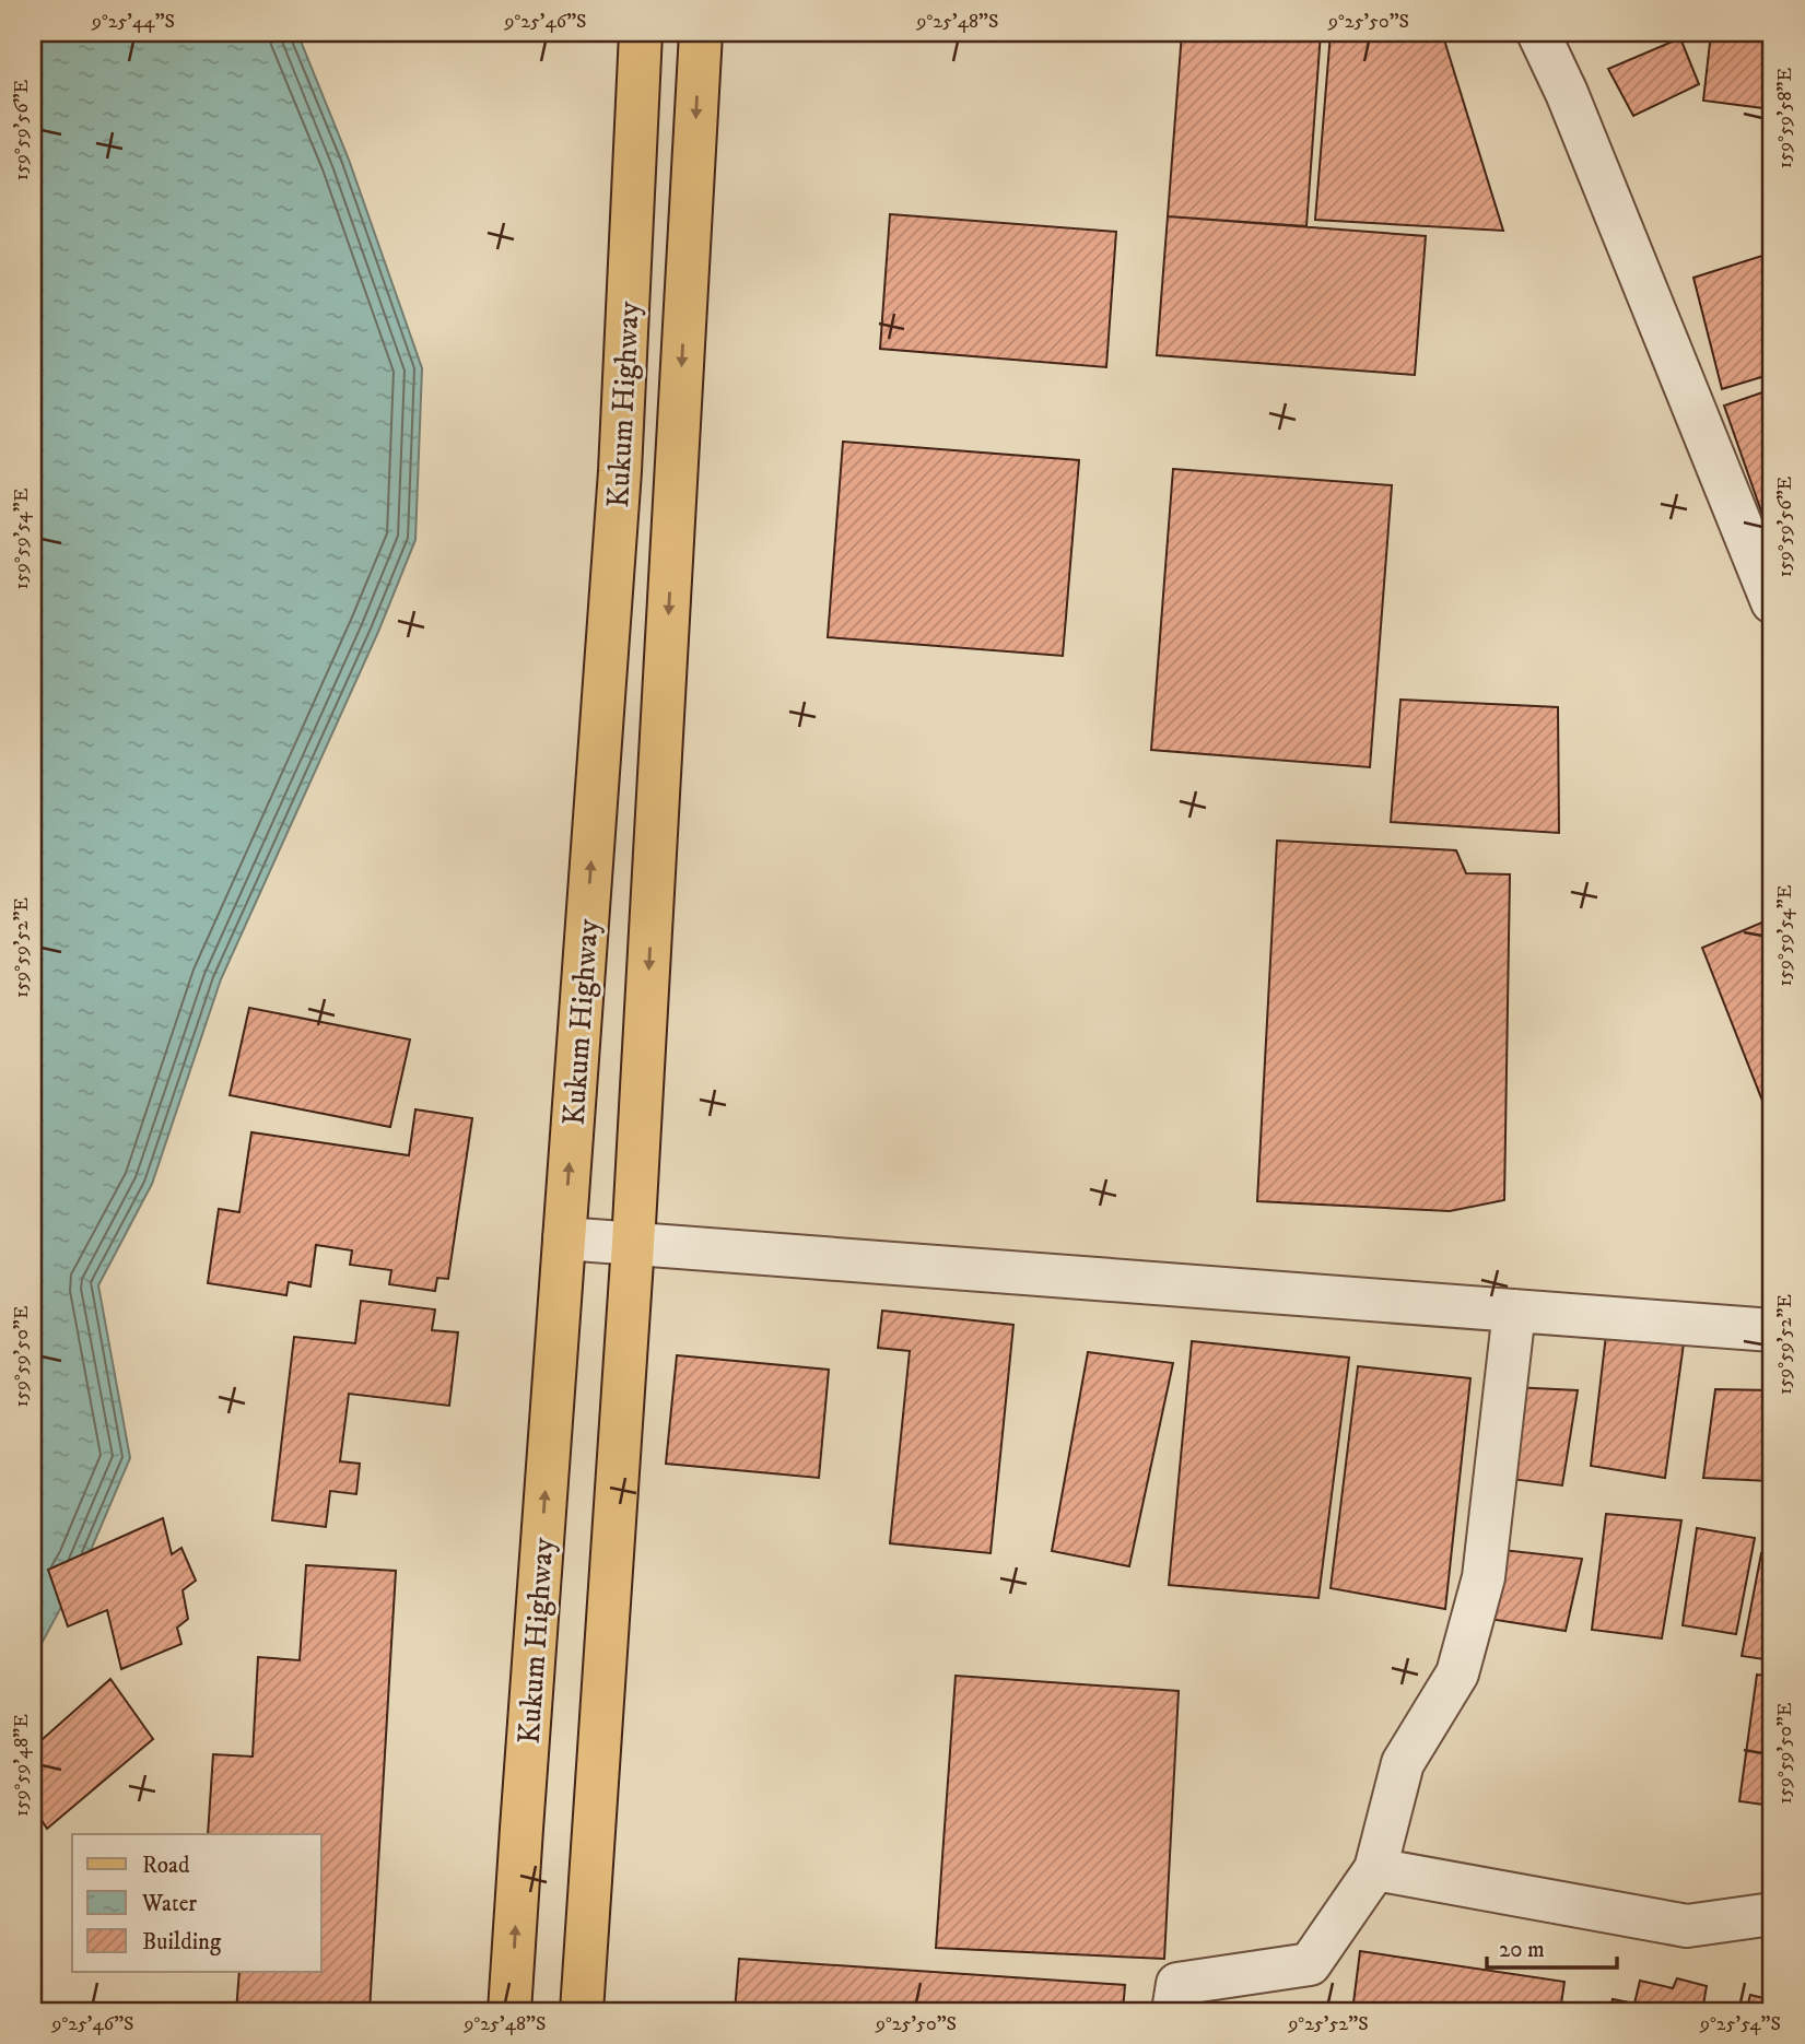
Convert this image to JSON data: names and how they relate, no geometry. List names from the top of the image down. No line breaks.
{"streets":{"main road":["Kukum Highway"]},"legend":["Road","Water","Building"],"scale_bar":"20 m","coordinates":["9°25'44\"S","9°25'46\"S","9°25'48\"S","9°25'50\"S","159°59'58\"E","159°59'56\"E","159°59'54\"E","159°59'52\"E","159°59'50\"E","159°59'48\"E","9°25'52\"S","9°25'54\"S"]}
